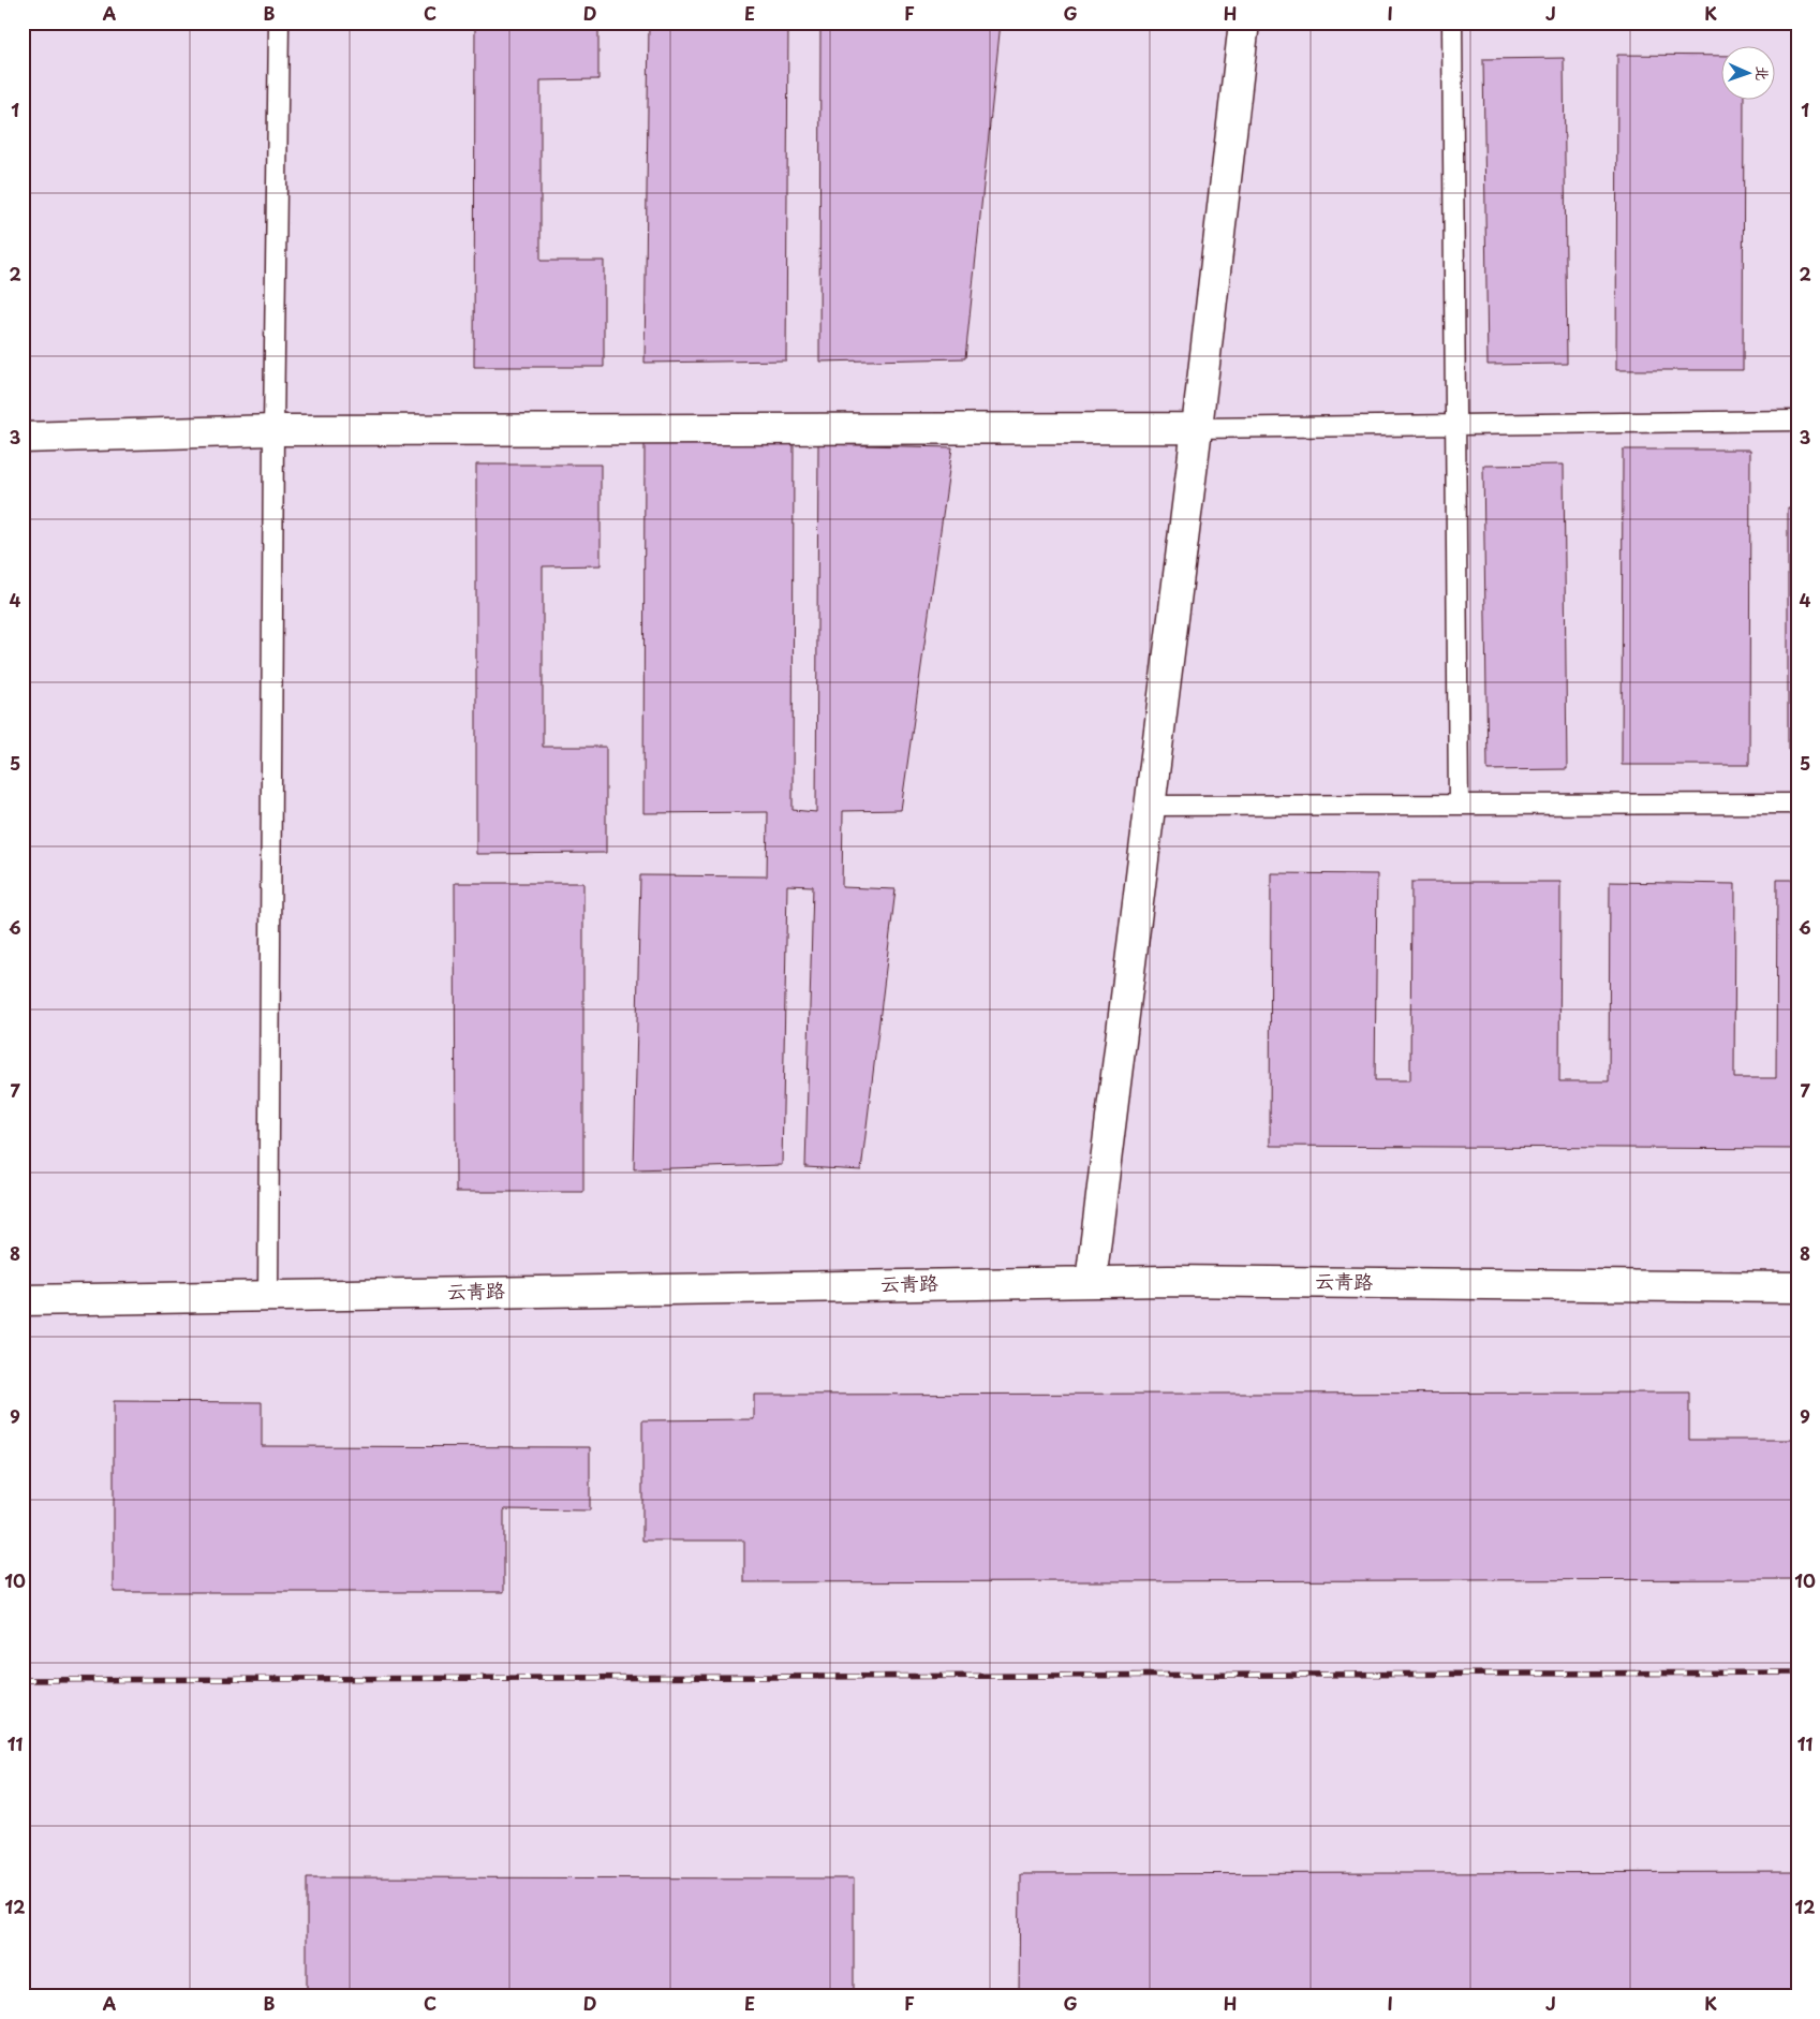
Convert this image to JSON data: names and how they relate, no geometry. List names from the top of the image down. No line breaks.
{"streets":{"street":["云青路"]},"north":"right","grid":{"columns":["A","B","C","D","E","F","G","H","I","J","K"],"rows":["1","2","3","4","5","6","7","8","9","10","11","12"]}}
